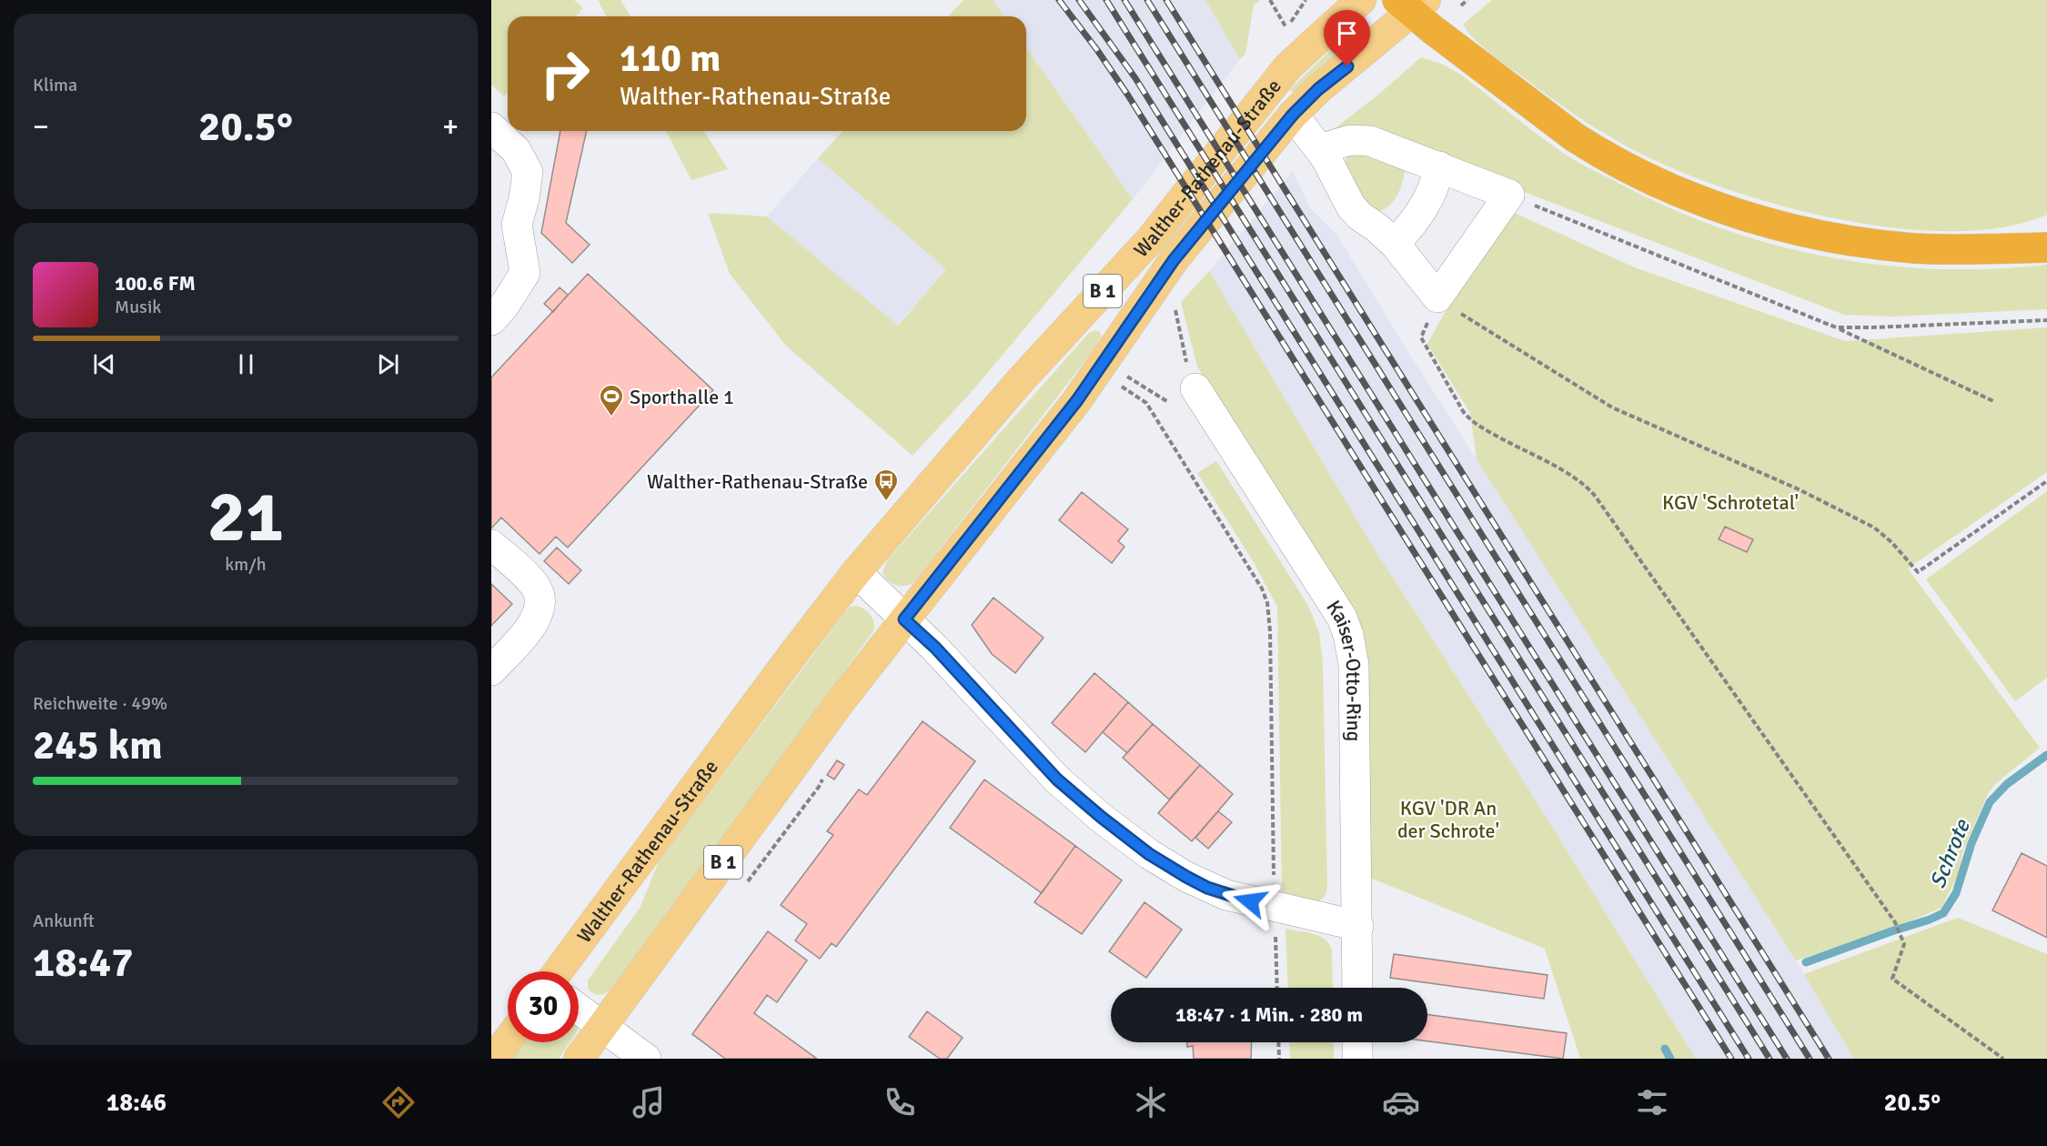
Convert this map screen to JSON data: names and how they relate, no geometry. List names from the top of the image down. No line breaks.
{"streets":{"main road":["Walther-Rathenau-Straße","B 1"],"street":["Kaiser-Otto-Ring"]},"water":["Schrote"],"parks":["KGV 'Schrotetal'","KGV 'DR An der Schrote'"],"places":{"sports":["Sporthalle 1"],"bus stop":["Walther-Rathenau-Straße"]},"page":{"tile":["Klima",["21","km/h"],["Reichweite · 49%","245 km"],["Ankunft","18:47"]],"turn":["110 m","Walther-Rathenau-Straße"],"heat":["−","20.5°","+"],"song":["100.6 FM","Musik"],"limit":"30","trip":"18:47 · 1 Min. · 280 m","tabs":["18:46","20.5°"]}}
